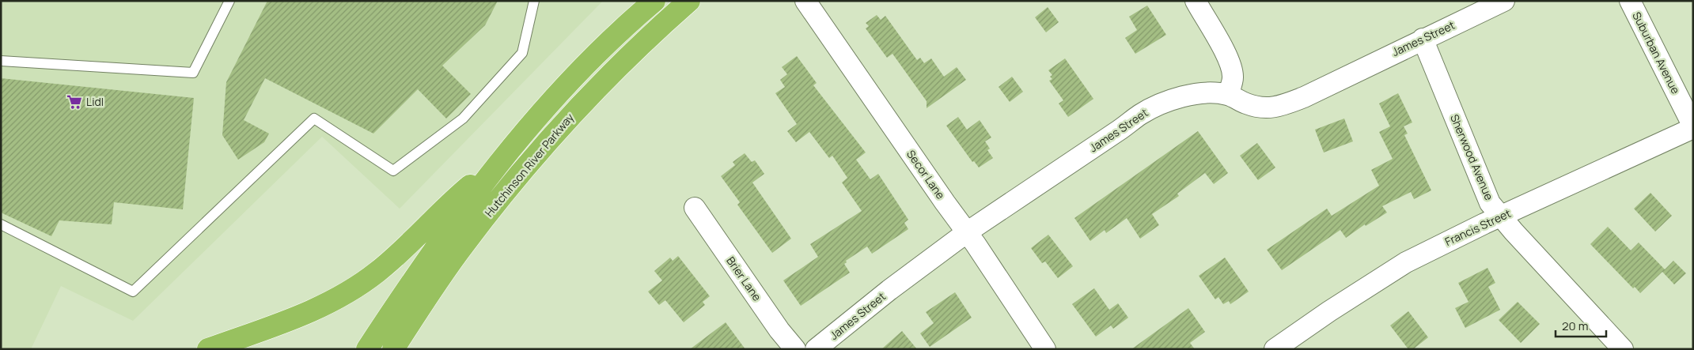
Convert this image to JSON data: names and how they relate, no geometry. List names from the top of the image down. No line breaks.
{"streets":{"highway":["Hutchinson River Parkway"],"street":["James Street","Suburban Avenue","Sherwood Avenue","Secor Lane","Francis Street","Brier Lane"]},"crossings":[["James Street","Sherwood Avenue"],["James Street","Secor Lane"],["Suburban Avenue","Francis Street"],["Sherwood Avenue","Francis Street"]],"places":{"supermarket":["Lidl"]},"scale_bar":"20 m"}
